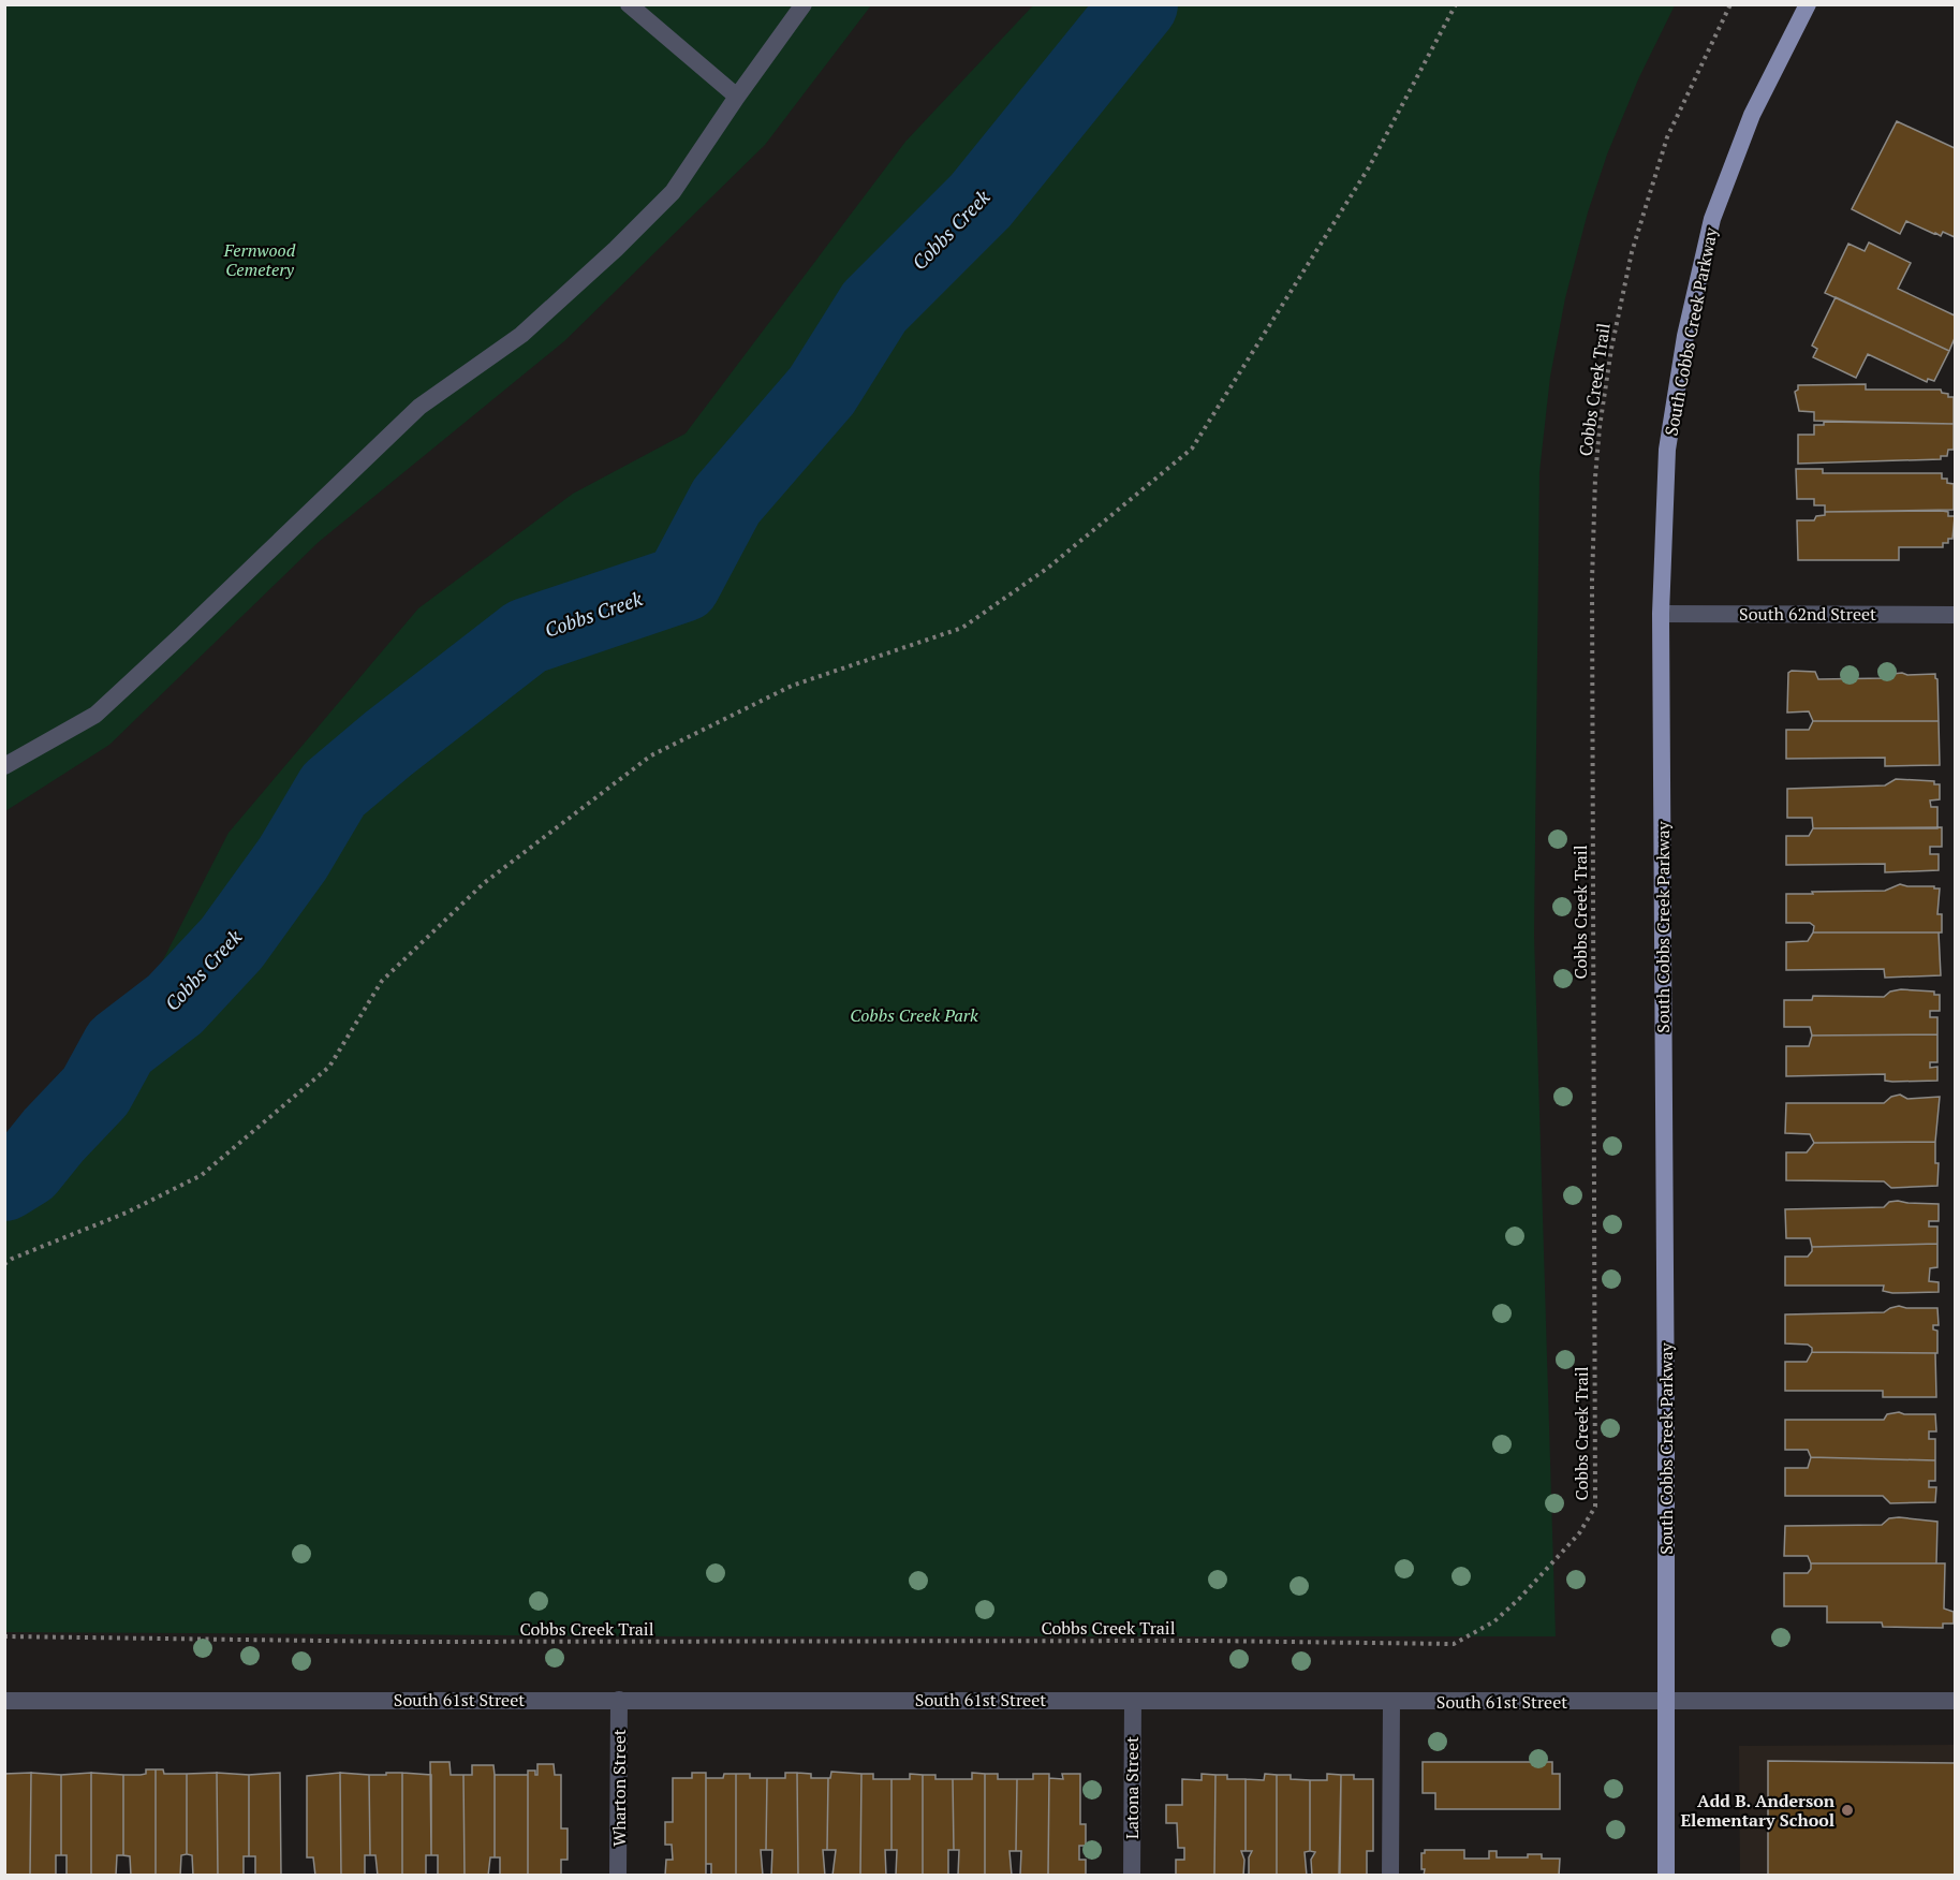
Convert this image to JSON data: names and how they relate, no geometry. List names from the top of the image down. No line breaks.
{"streets":{"main road":["South Cobbs Creek Parkway"],"street":["South 62nd Street","South 61st Street","Wharton Street","Latona Street"],"path":["Cobbs Creek Trail"]},"crossings":[["South Cobbs Creek Parkway","South 62nd Street"],["South Cobbs Creek Parkway","South 61st Street"],["South 61st Street","Wharton Street"],["South 61st Street","Latona Street"]],"water":["Cobbs Creek"],"parks":["Fernwood Cemetery","Cobbs Creek Park"],"places":["Add B. Anderson Elementary School"]}
